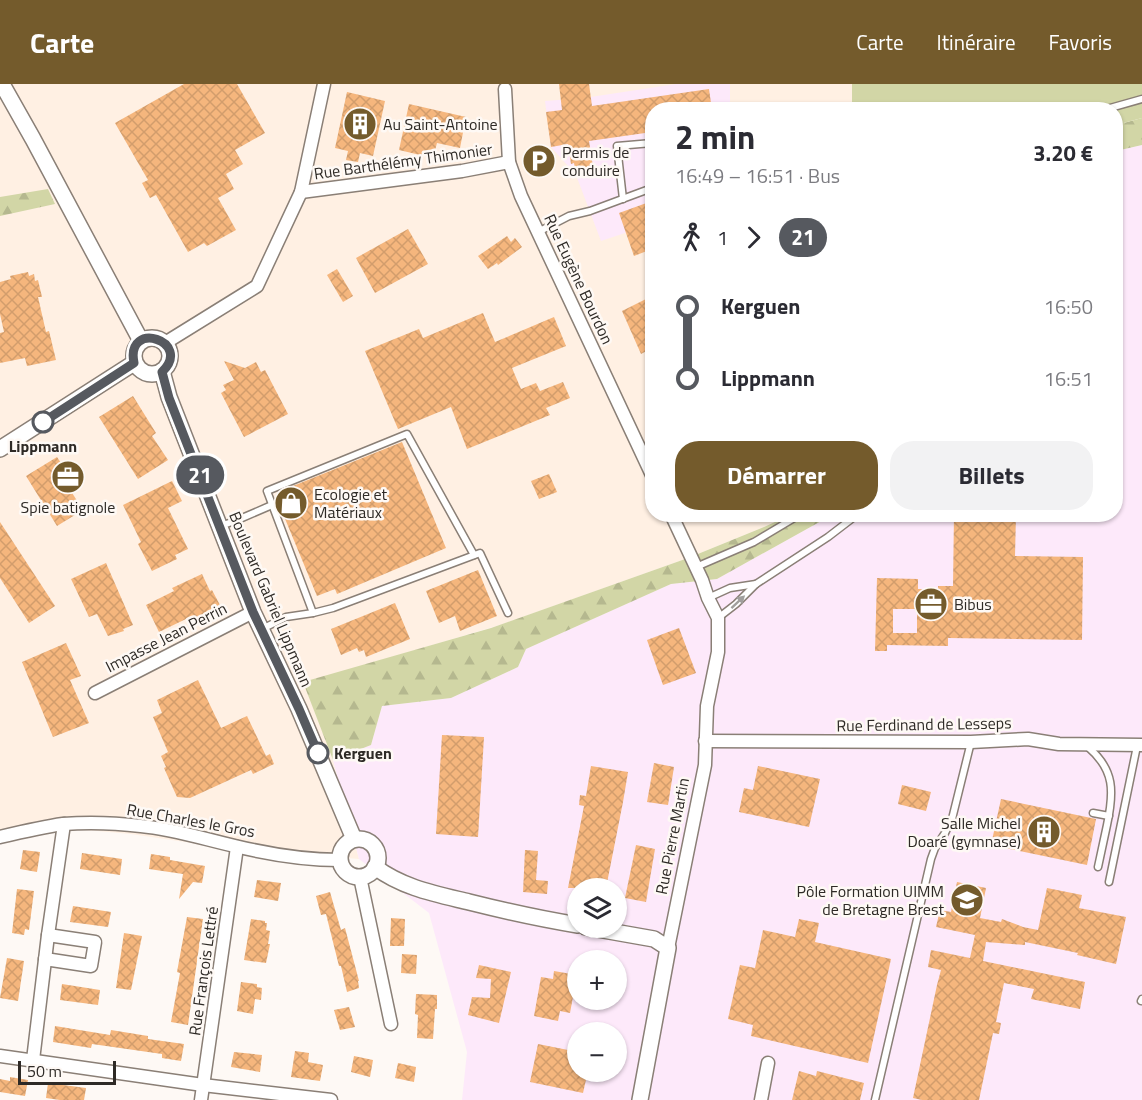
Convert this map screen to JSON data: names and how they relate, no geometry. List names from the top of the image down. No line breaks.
{"streets":{"street":["Rue Barthélémy Thimonier","Rue Eugène Bourdon","Boulevard Gabriel Lippmann","Impasse Jean Perrin","Rue Ferdinand de Lesseps","Rue Charles le Gros","Rue Pierre Martin","Rue François Lettré"]},"crossings":[["Rue Barthélémy Thimonier","Rue Eugène Bourdon"],["Boulevard Gabriel Lippmann","Impasse Jean Perrin"],["Boulevard Gabriel Lippmann","Rue Charles le Gros"],["Rue Ferdinand de Lesseps","Rue Pierre Martin"],["Rue Charles le Gros","Rue François Lettré"]],"places":{"building":["Au Saint-Antoine","Salle Michel Doaré (gymnase)"],"parking":["Permis de conduire"],"other":["Lippmann","Kerguen"],"office":["Spie batignole","Bibus"],"shop":["Ecologie et Matériaux"],"school or university":["Pôle Formation UIMM de Bretagne Brest"]},"lines":["bus line 21"],"scale_bar":"50 m","page":{"header":"Carte","nav":["Carte","Itinéraire","Favoris"],"on_map":"21","heading":["2 min","16:49 – 16:51 · Bus","3.20 €"],"legs":["1","21"],"list":[{"name":"Kerguen","value":"16:50"},{"name":"Lippmann","value":"16:51"}],"buttons":["Démarrer","Billets"],"map_buttons":["+","−"],"scale":"50 m"}}
